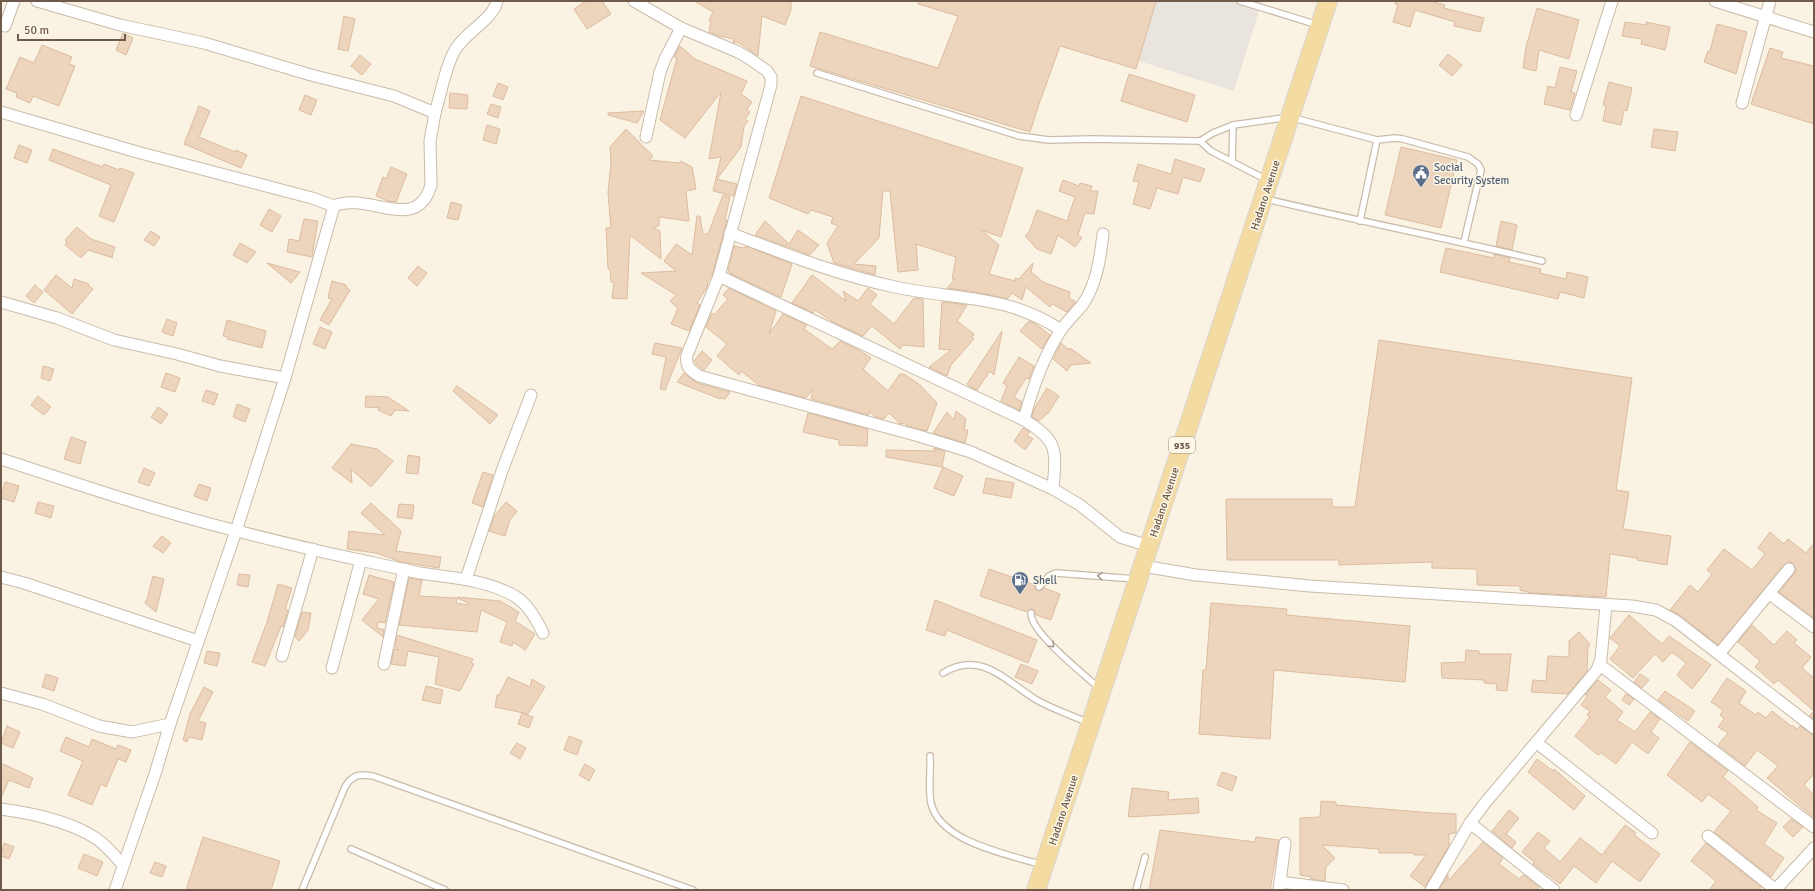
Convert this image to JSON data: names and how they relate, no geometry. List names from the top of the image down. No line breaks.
{"streets":{"main road":["Hadano Avenue","935"]},"places":{"public building":["Social Security System"],"fuel station":["Shell"]},"scale_bar":"50 m"}
